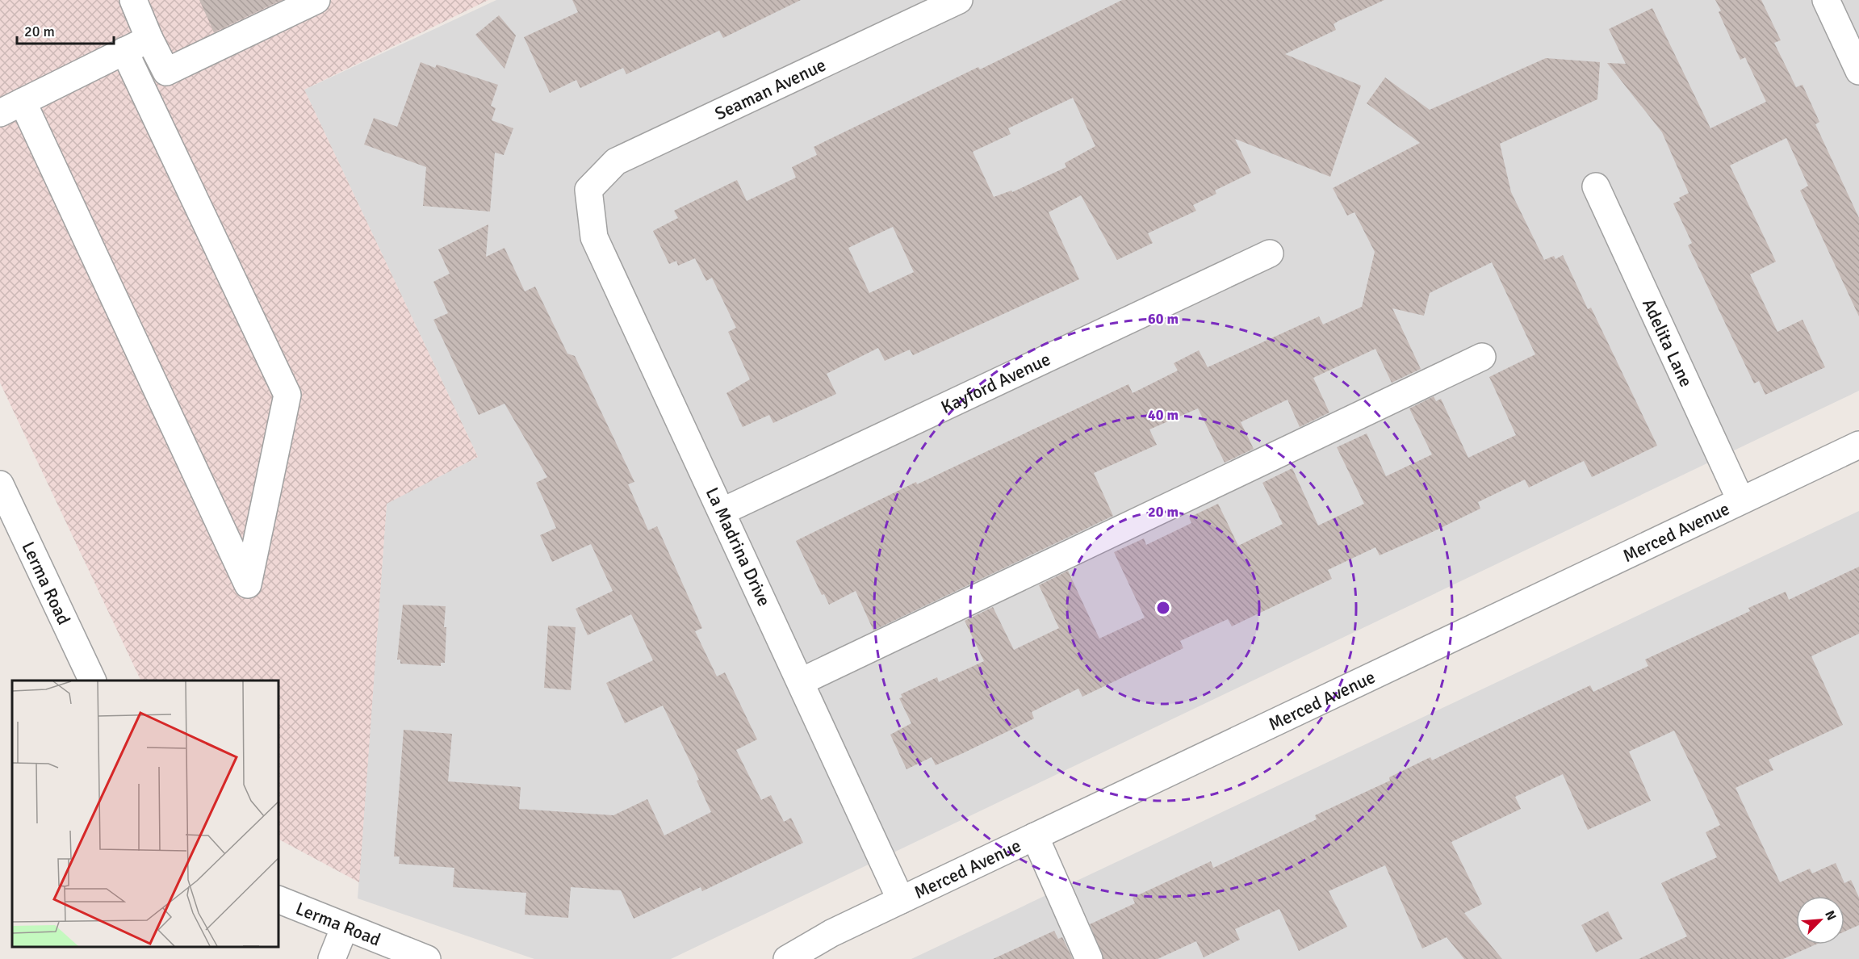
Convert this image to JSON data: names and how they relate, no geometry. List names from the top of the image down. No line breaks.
{"streets":{"street":["Seaman Avenue","Adelita Lane","Kayford Avenue","Merced Avenue","La Madrina Drive","Lerma Road"]},"crossings":[["Seaman Avenue","La Madrina Drive"],["Adelita Lane","Merced Avenue"],["Kayford Avenue","La Madrina Drive"],["Merced Avenue","La Madrina Drive"]],"scale_bar":"20 m","north":"top right","rings":["60 m","40 m","20 m"]}
